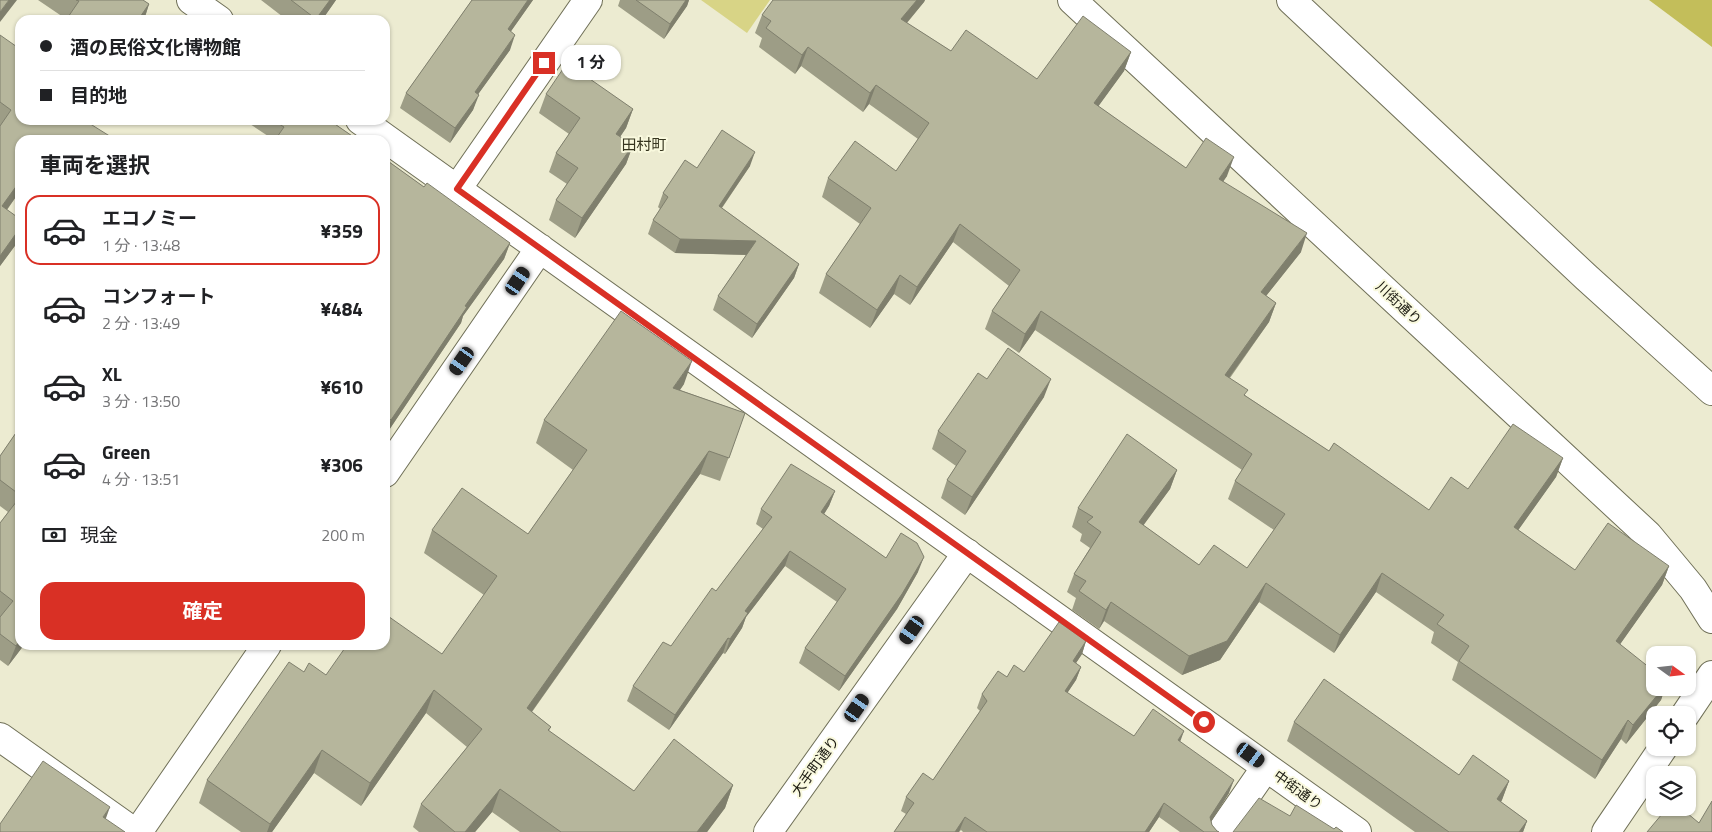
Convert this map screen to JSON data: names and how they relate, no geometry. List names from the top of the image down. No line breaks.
{"streets":{"street":["川街通り","大手町通り","中街通り"]},"crossings":[["大手町通り","中街通り"]],"districts":["田村町"],"north":"right","page":{"banner":["酒の民俗文化博物館","目的地"],"bubble":"1 分","heading":"車両を選択","list":[{"name":"エコノミー","note":"1 分 · 13:48","value":"¥359"},{"name":"コンフォート","note":"2 分 · 13:49","value":"¥484"},{"name":"XL","note":"3 分 · 13:50","value":"¥610"},{"name":"Green","note":"4 分 · 13:51","value":"¥306"}],"pay":["現金","200 m"],"buttons":"確定"}}
